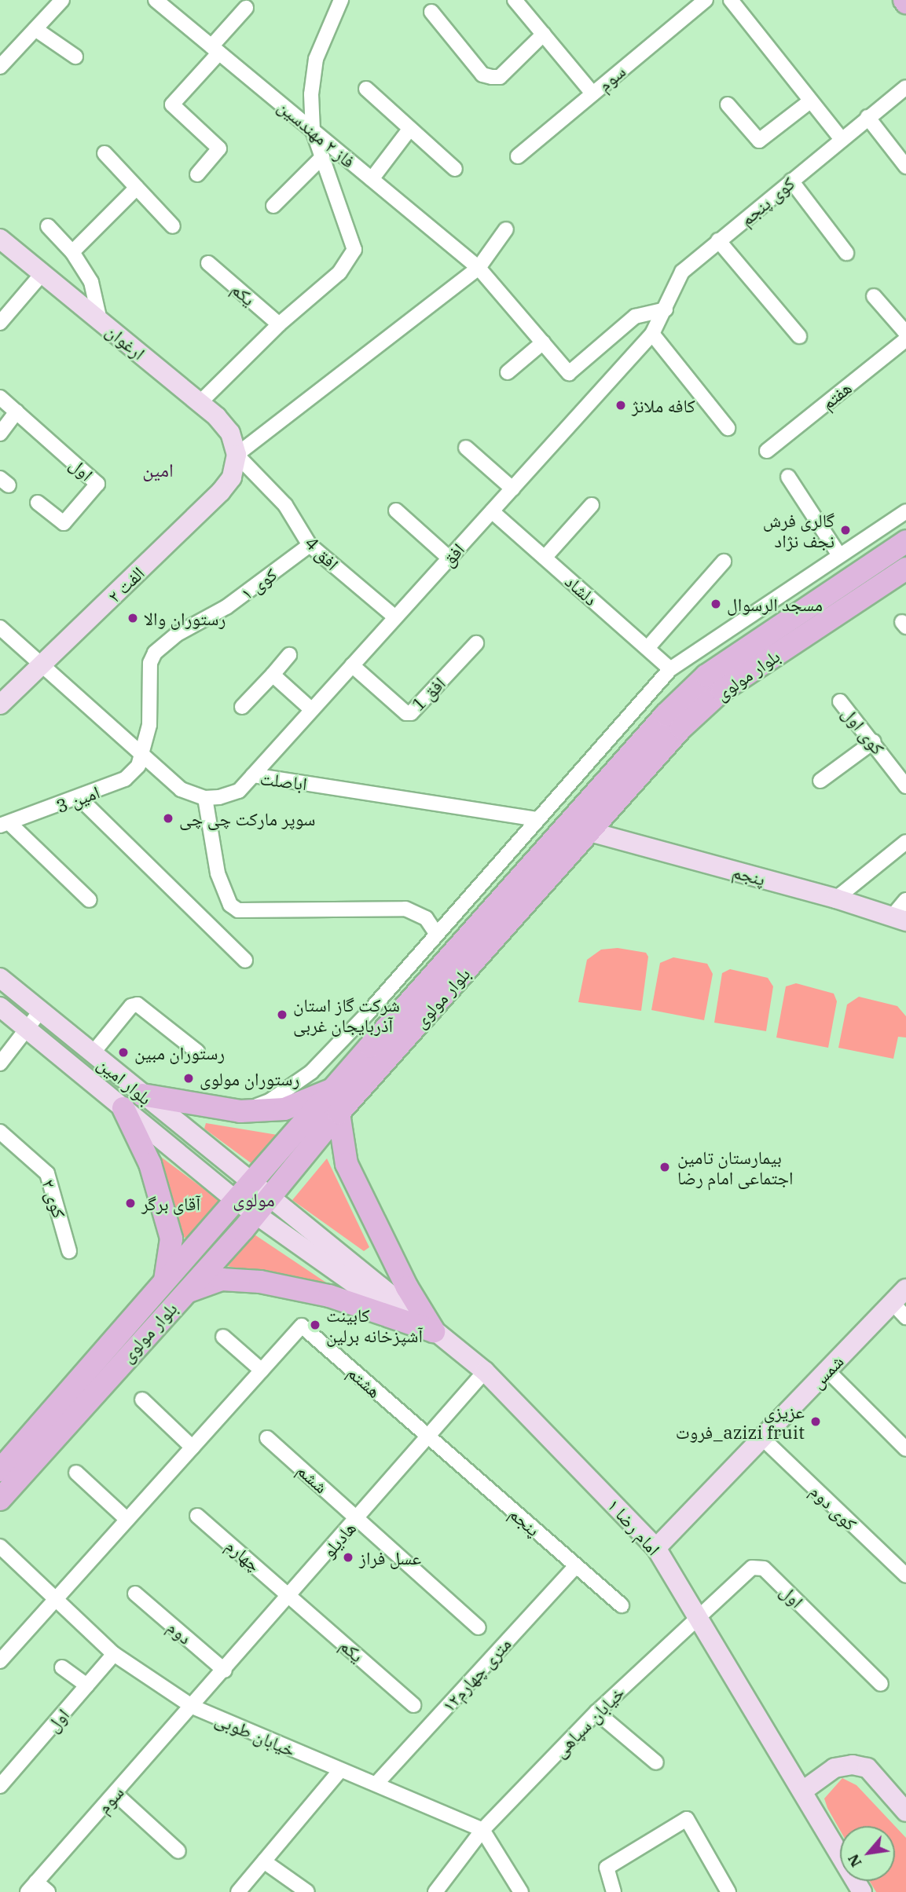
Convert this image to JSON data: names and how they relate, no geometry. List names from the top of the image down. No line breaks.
{"streets":{"main road":["ارغوان","الفت ۲","بلوار مولوی","پنجم","بلوار امین","شمس","امام رضا ۱"],"street":["سوم","فاز ۲ مهندسین","کوی پنجم","یکم","هفتم","اول","افق 4","افق","کوی ۱","دلشاد","افق 1","کوی اول","اباصلت","امین 3","کوی ۲","هشتم","ششم","کوی دوم","هادیلو","چهارم","دوم","۱۲متری چهارم","خیابان سپاهی","خیابان طوبی"]},"crossings":[["سوم","هادیلو"],["سوم","خیابان طوبی"],["فاز ۲ مهندسین","کوی پنجم"],["کوی پنجم","افق"],["یکم","هادیلو"],["یکم","چهارم"],["ارغوان","افق 4"],["ارغوان","الفت ۲"],["اول","امام رضا ۱"],["اول","خیابان سپاهی"],["اول","خیابان طوبی"],["افق 4","افق"],["افق 4","کوی ۱"],["افق 4","الفت ۲"],["افق","دلشاد"],["افق","افق 1"],["افق","اباصلت"],["کوی ۱","امین 3"],["بلوار مولوی","پنجم"],["بلوار مولوی","بلوار امین"],["بلوار مولوی","امام رضا ۱"],["پنجم","هشتم"],["پنجم","هادیلو"],["پنجم","۱۲متری چهارم"],["بلوار امین","امام رضا ۱"],["شمس","کوی دوم"],["شمس","امام رضا ۱"],["هشتم","هادیلو"],["ششم","هادیلو"],["امام رضا ۱","هادیلو"],["امام رضا ۱","خیابان سپاهی"],["هادیلو","چهارم"],["هادیلو","دوم"],["هادیلو","خیابان طوبی"],["۱۲متری چهارم","خیابان طوبی"],["خیابان سپاهی","خیابان طوبی"]],"districts":["امین","مولوی"],"places":["کافه ملانژ","گالری فرش نجف نژاد","مسجد الرسوال","رستوران والا","سوپر مارکت چی چی","شرکت گاز استان آذربایجان غربی","رستوران مبین","رستوران مولوی","بیمارستان تامین اجتماعی امام رضا","آقاى برگر","کابینت آشپزخانه برلین","عزیزی فروت_azizi fruit","عسل فراز"],"north":"bottom left"}
